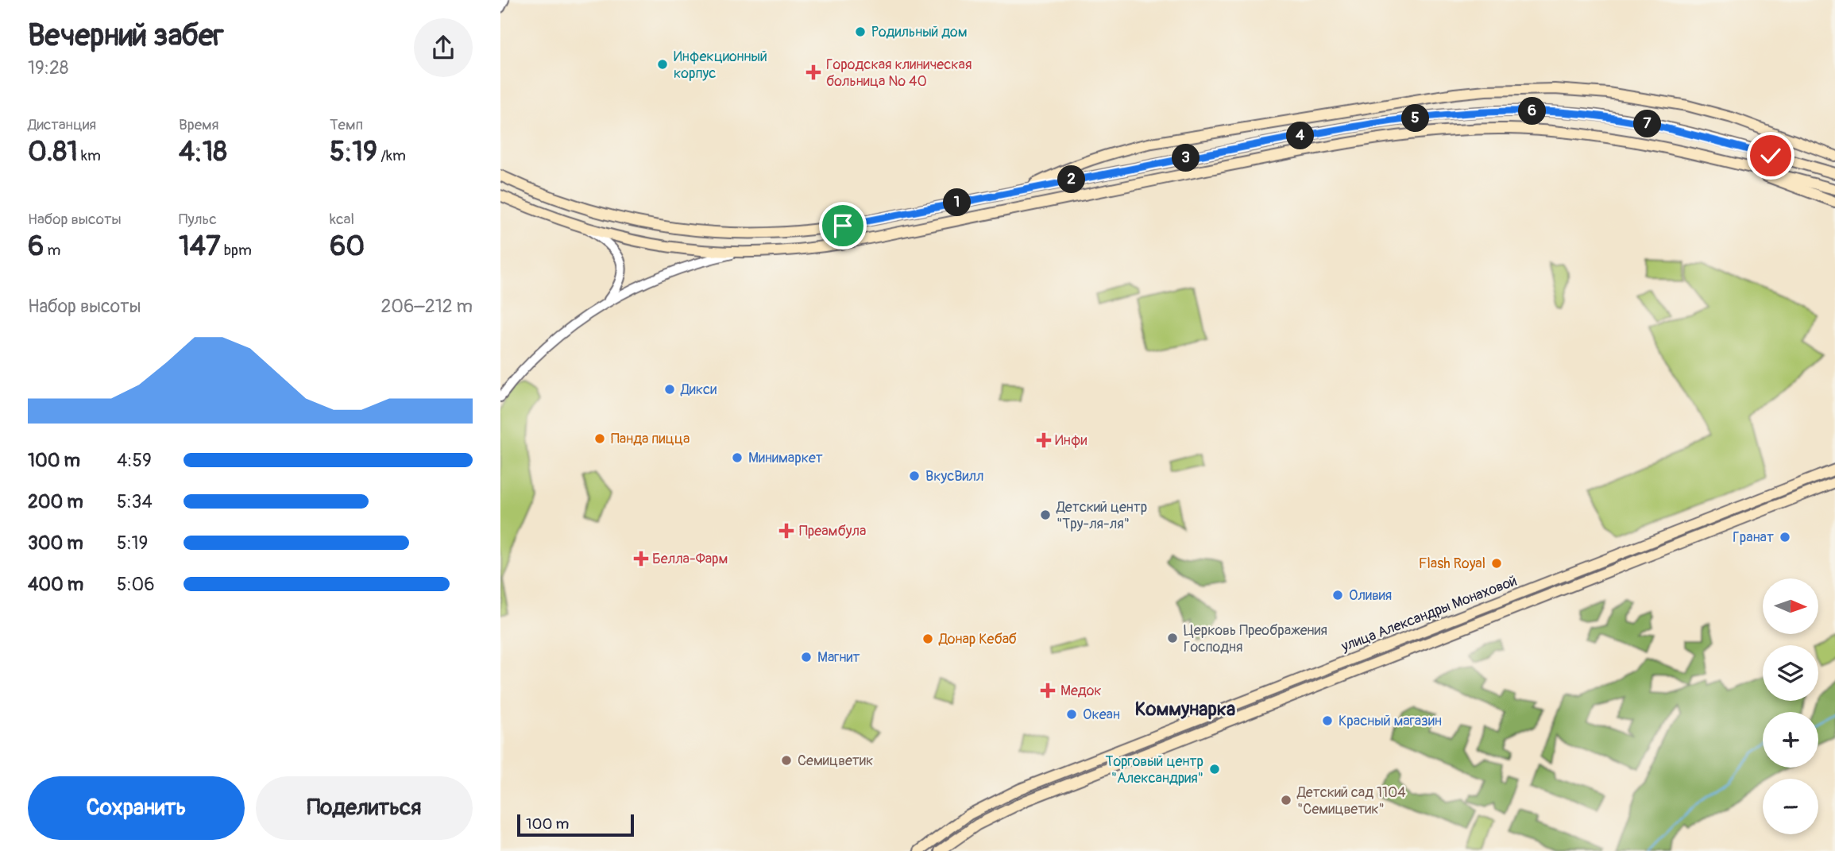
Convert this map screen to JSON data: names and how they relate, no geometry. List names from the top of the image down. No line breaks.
{"streets":{"main road":["улица Александры Монаховой"]},"districts":["Коммунарка"],"places":{"other":["Родильный дом","Инфекционный корпус","Дикси","Панда пицца","Минимаркет","ВкусВилл","Детский центр \"Тру-ля-ля\"","Гранат","Flash Royal","Оливия","Церковь Преображения Господня","Донар Кебаб","Магнит","Океан","Красный магазин","Семицветик","Торговый центр \"Александрия\"","Детский сад 1104 \"Семицветик\""],"health":["Городская клиническая больница № 40","Инфи","Преамбула","Белла-Фарм","Медок"]},"scale_bar":"100 m","north":"right","page":{"heading":["Вечерний забег","19:28"],"stats":[["Дистанция","0.81 km"],["Время","4:18"],["Темп","5:19 /km"],["Набор высоты","6 m"],["Пульс","147 bpm"],["kcal","60"]],"pins":["6","5","7","4","3","2","1"],"chart":["Набор высоты","206–212 m"],"list":[{"name":"100 m","note":"4:59"},{"name":"200 m","note":"5:34"},{"name":"300 m","note":"5:19"},{"name":"400 m","note":"5:06"}],"map_buttons":["+","−"],"buttons":["Сохранить","Поделиться"],"scale":"100 m"}}
